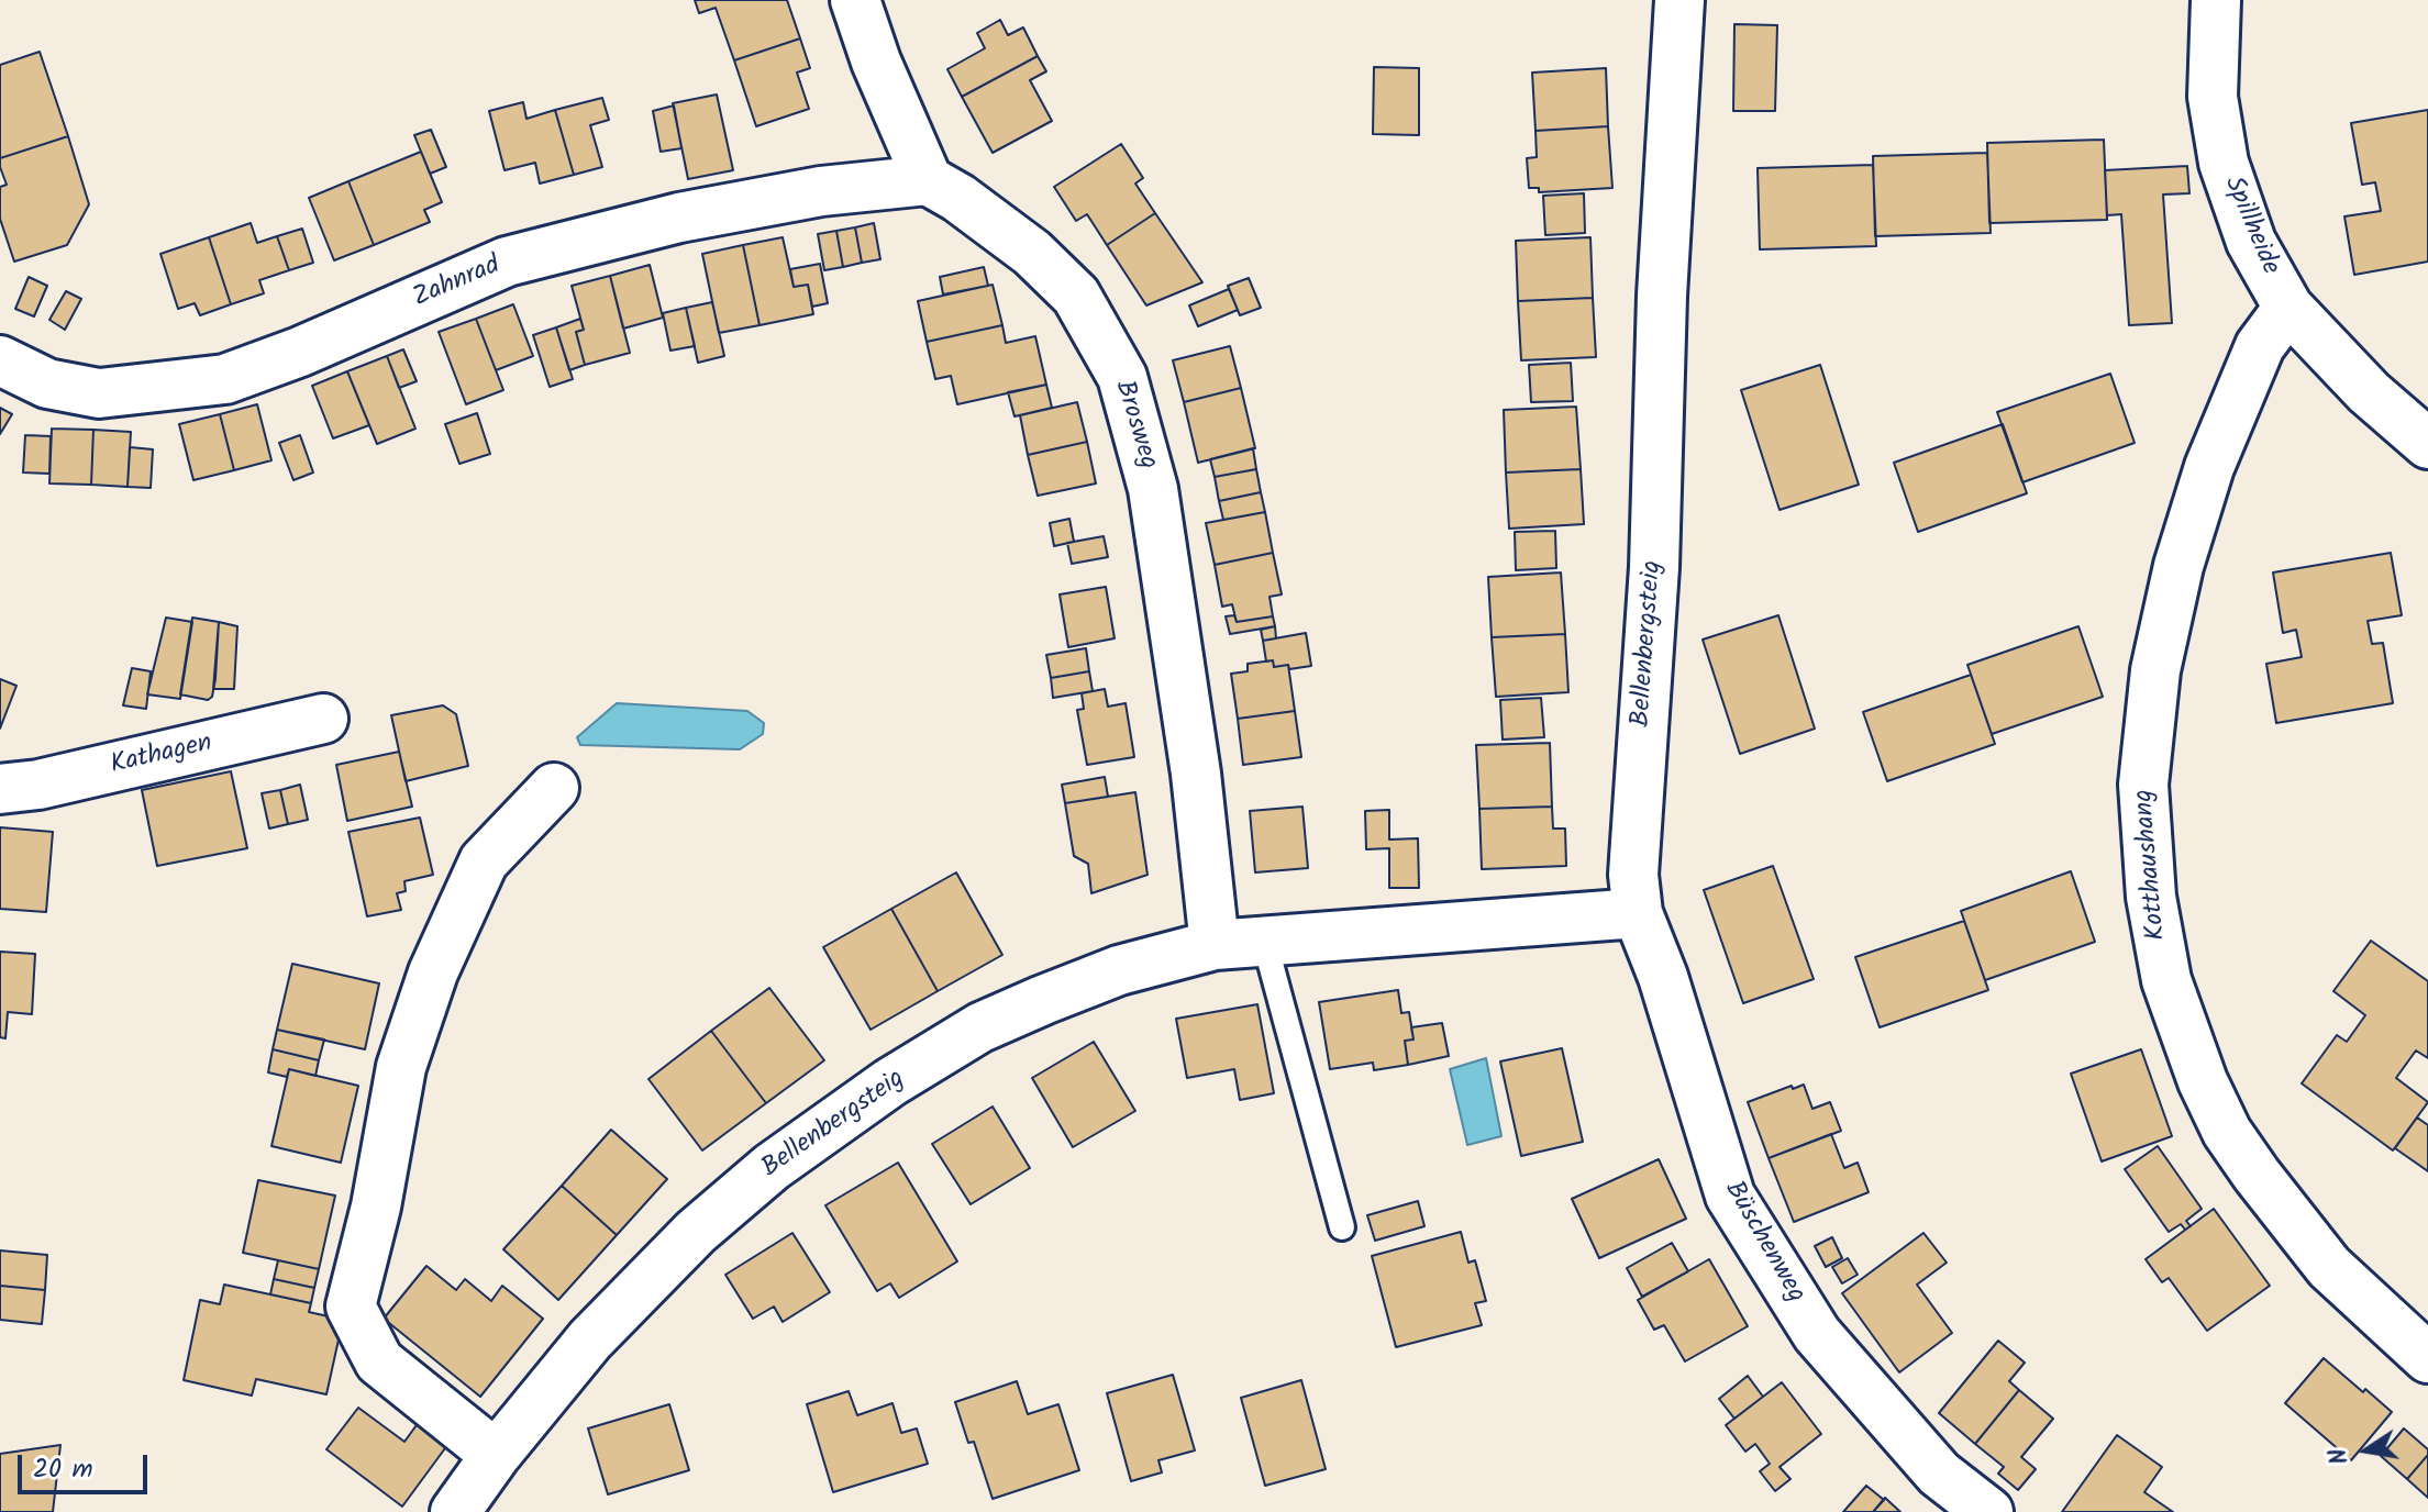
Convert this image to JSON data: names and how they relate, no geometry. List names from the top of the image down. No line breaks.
{"streets":{"street":["Spillheide","Zahnrad","Brosweg","Bellenbergsteig","Kathagen","Kotthaushang","Büschenweg"]},"crossings":[["Spillheide","Kotthaushang"],["Zahnrad","Brosweg"],["Brosweg","Bellenbergsteig"],["Bellenbergsteig","Büschenweg"]],"scale_bar":"20 m","north":"left"}
